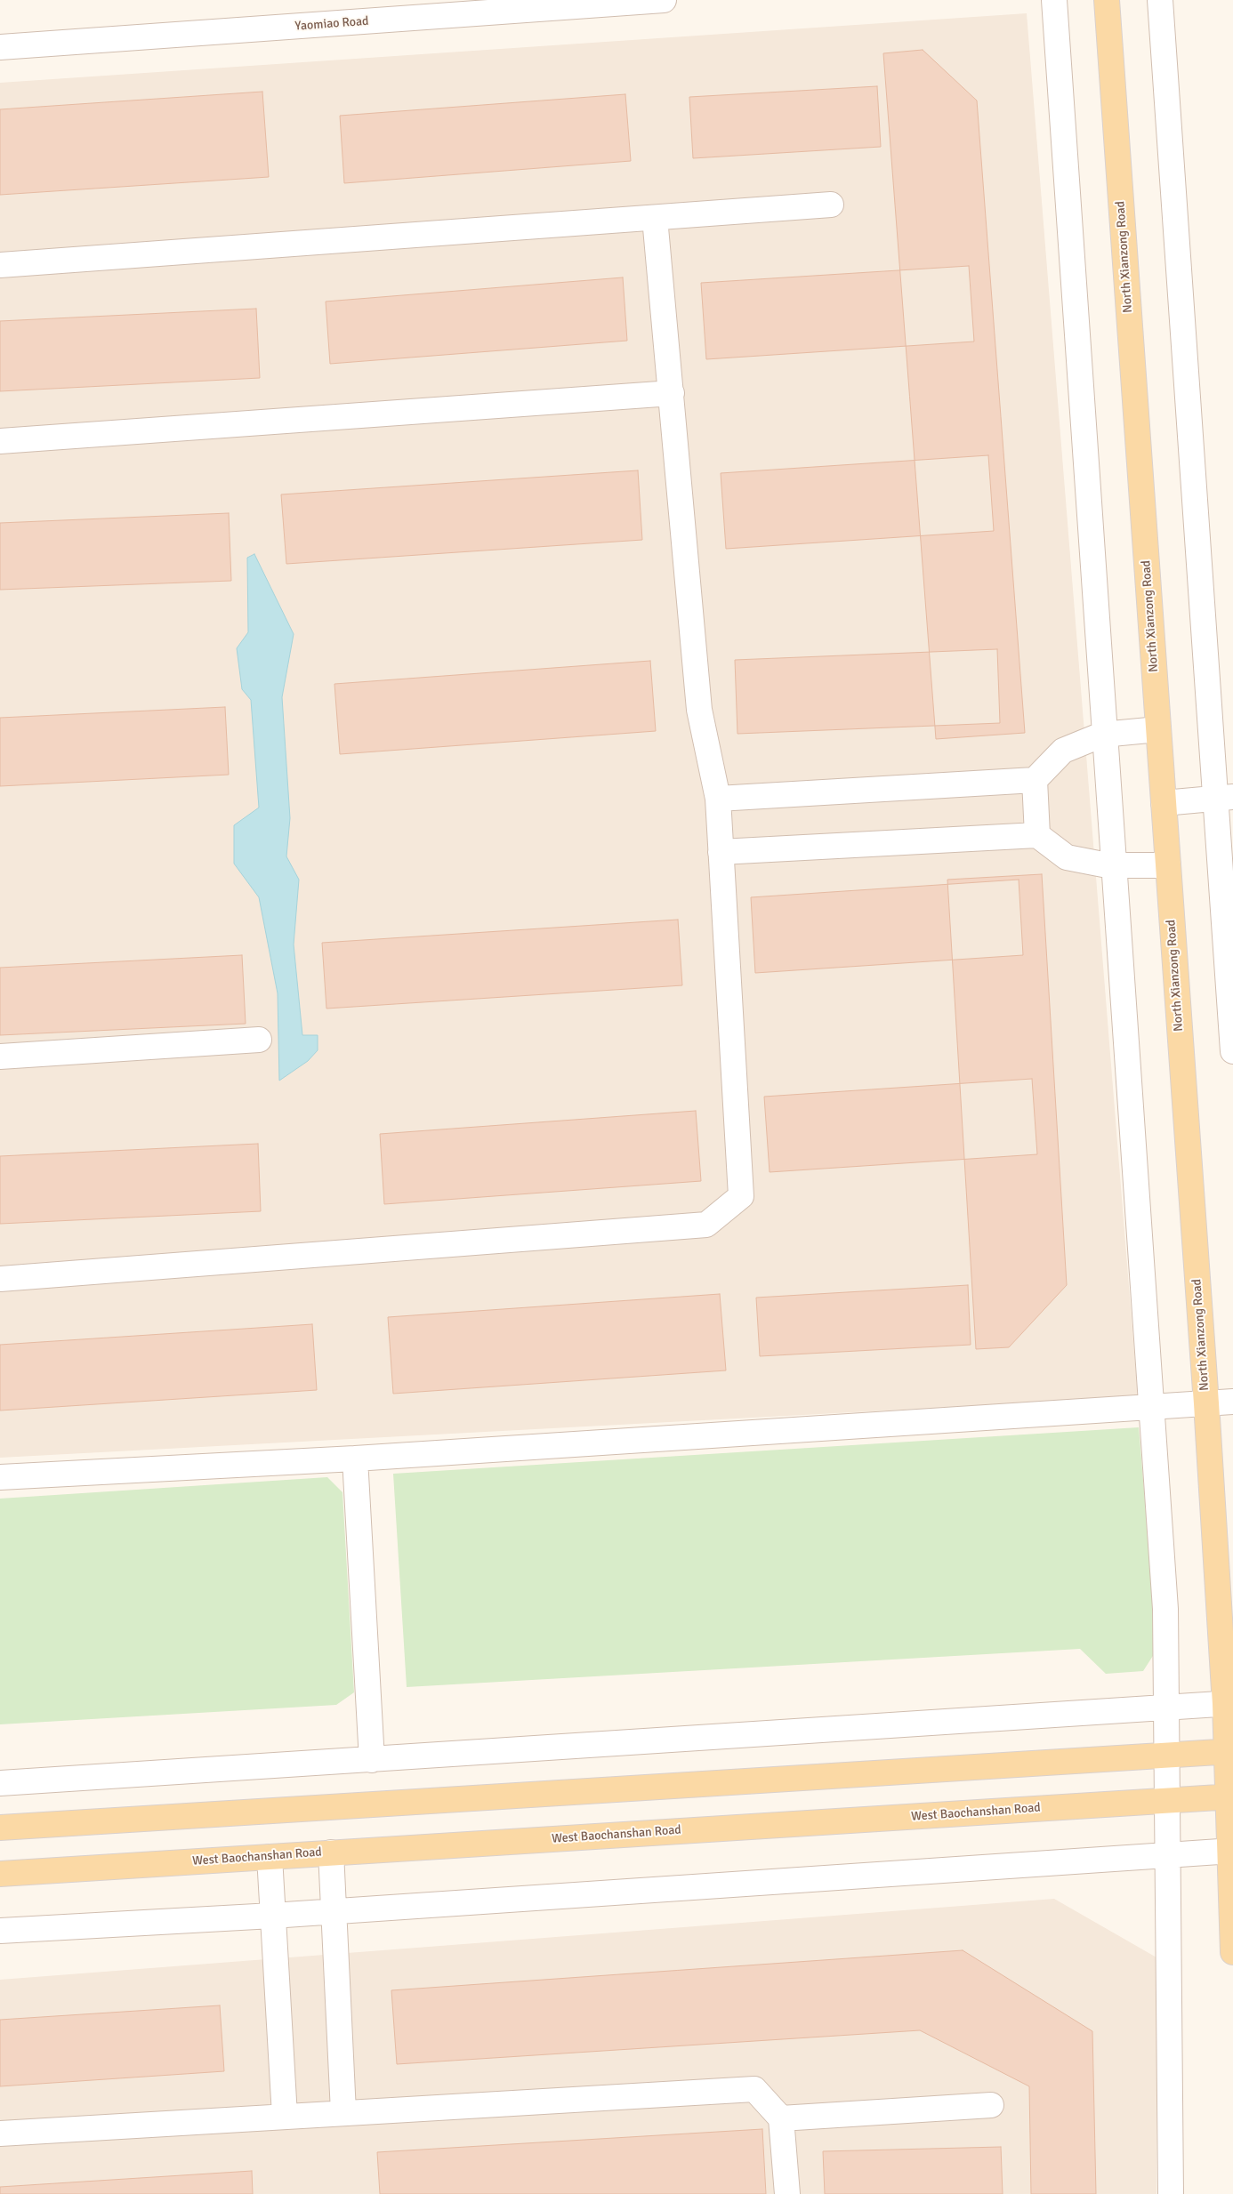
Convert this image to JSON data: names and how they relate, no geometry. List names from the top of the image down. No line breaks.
{"streets":{"main road":["North Xianzong Road","West Baochanshan Road"],"street":["Yaomiao Road"]},"crossings":[["North Xianzong Road","West Baochanshan Road"]]}
